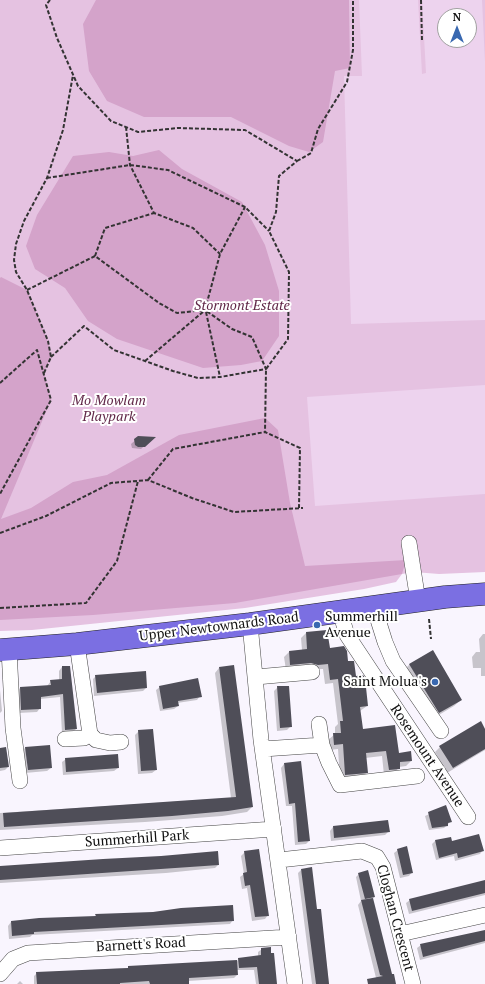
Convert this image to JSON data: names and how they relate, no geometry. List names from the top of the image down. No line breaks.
{"streets":{"highway":["Upper Newtownards Road"],"street":["Rosemount Avenue","Summerhill Park","Cloghan Crescent","Barnett's Road"]},"crossings":[["Upper Newtownards Road","Rosemount Avenue"]],"parks":["Stormont Estate","Mo Mowlam Playpark"],"places":["Summerhill Avenue","Saint Molua's"],"north":"top"}
